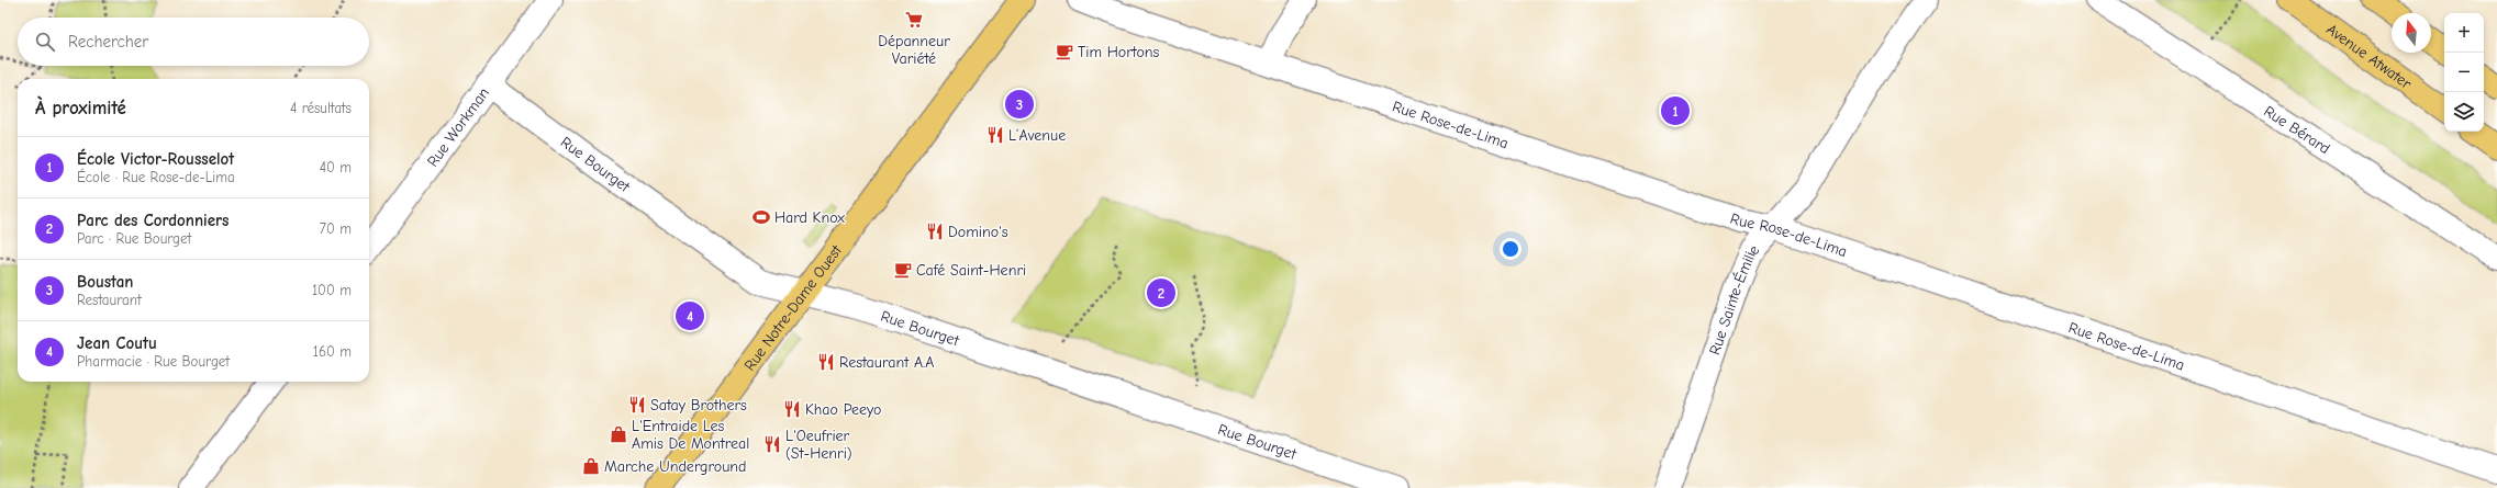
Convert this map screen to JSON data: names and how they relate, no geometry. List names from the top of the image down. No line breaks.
{"streets":{"main road":["Avenue Atwater","Rue Notre-Dame Ouest"],"street":["Rue Rose-de-Lima","Rue Workman","Rue Bérard","Rue Bourget","Rue Sainte-Émilie"]},"crossings":[["Rue Rose-de-Lima","Rue Sainte-Émilie"],["Rue Workman","Rue Bourget"],["Rue Bourget","Rue Notre-Dame Ouest"]],"places":{"supermarket":["Dépanneur Variété"],"cafe":["Tim Hortons","Café Saint-Henri"],"restaurant":["L’Avenue","Domino's","Restaurant A.A","Satay Brothers","Khao Peeyo","L'Oeufrier (St-Henri)"],"sports":["Hard Knox"],"shop":["L'Entraide Les Amis De Montreal","Marche Underground"]},"north":"top","page":{"map_buttons":["+","−"],"search":"Rechercher","heading":["À proximité","4 résultats"],"pins":["3","1","2","4"],"list":[{"mark":"1","name":"École Victor-Rousselot","note":"École · Rue Rose-de-Lima","value":"40 m"},{"mark":"2","name":"Parc des Cordonniers","note":"Parc · Rue Bourget","value":"70 m"},{"mark":"3","name":"Boustan","note":"Restaurant","value":"100 m"},{"mark":"4","name":"Jean Coutu","note":"Pharmacie · Rue Bourget","value":"160 m"}]}}
